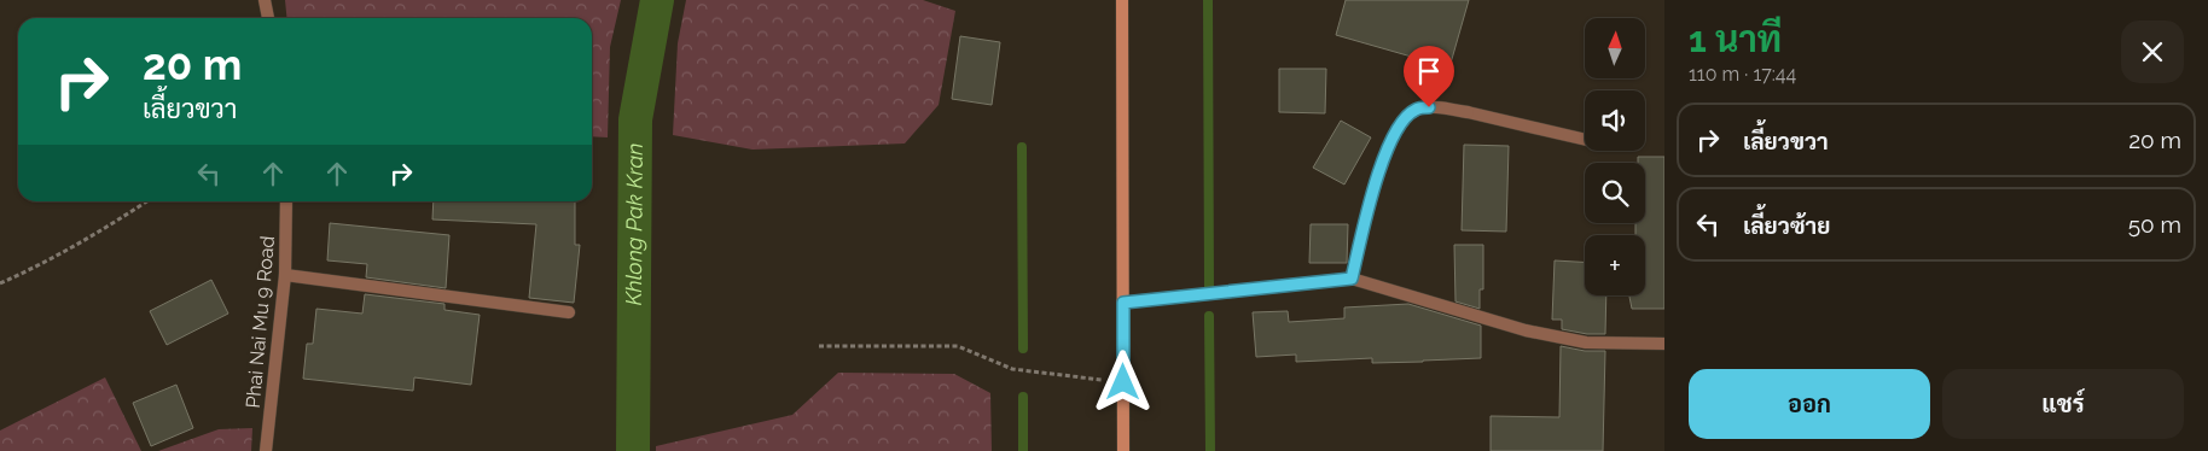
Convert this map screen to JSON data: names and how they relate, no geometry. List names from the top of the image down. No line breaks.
{"streets":{"street":["Phai Nai Mu 9 Road"]},"water":["Khlong Pak Kran"],"north":"top","page":{"heading":["1 นาที","110 m · 17:44"],"map_buttons":"+","turn":["20 m","เลี้ยวขวา"],"list":[{"name":"เลี้ยวขวา","value":"20 m"},{"name":"เลี้ยวซ้าย","value":"50 m"}],"buttons":["ออก","แชร์"]}}
